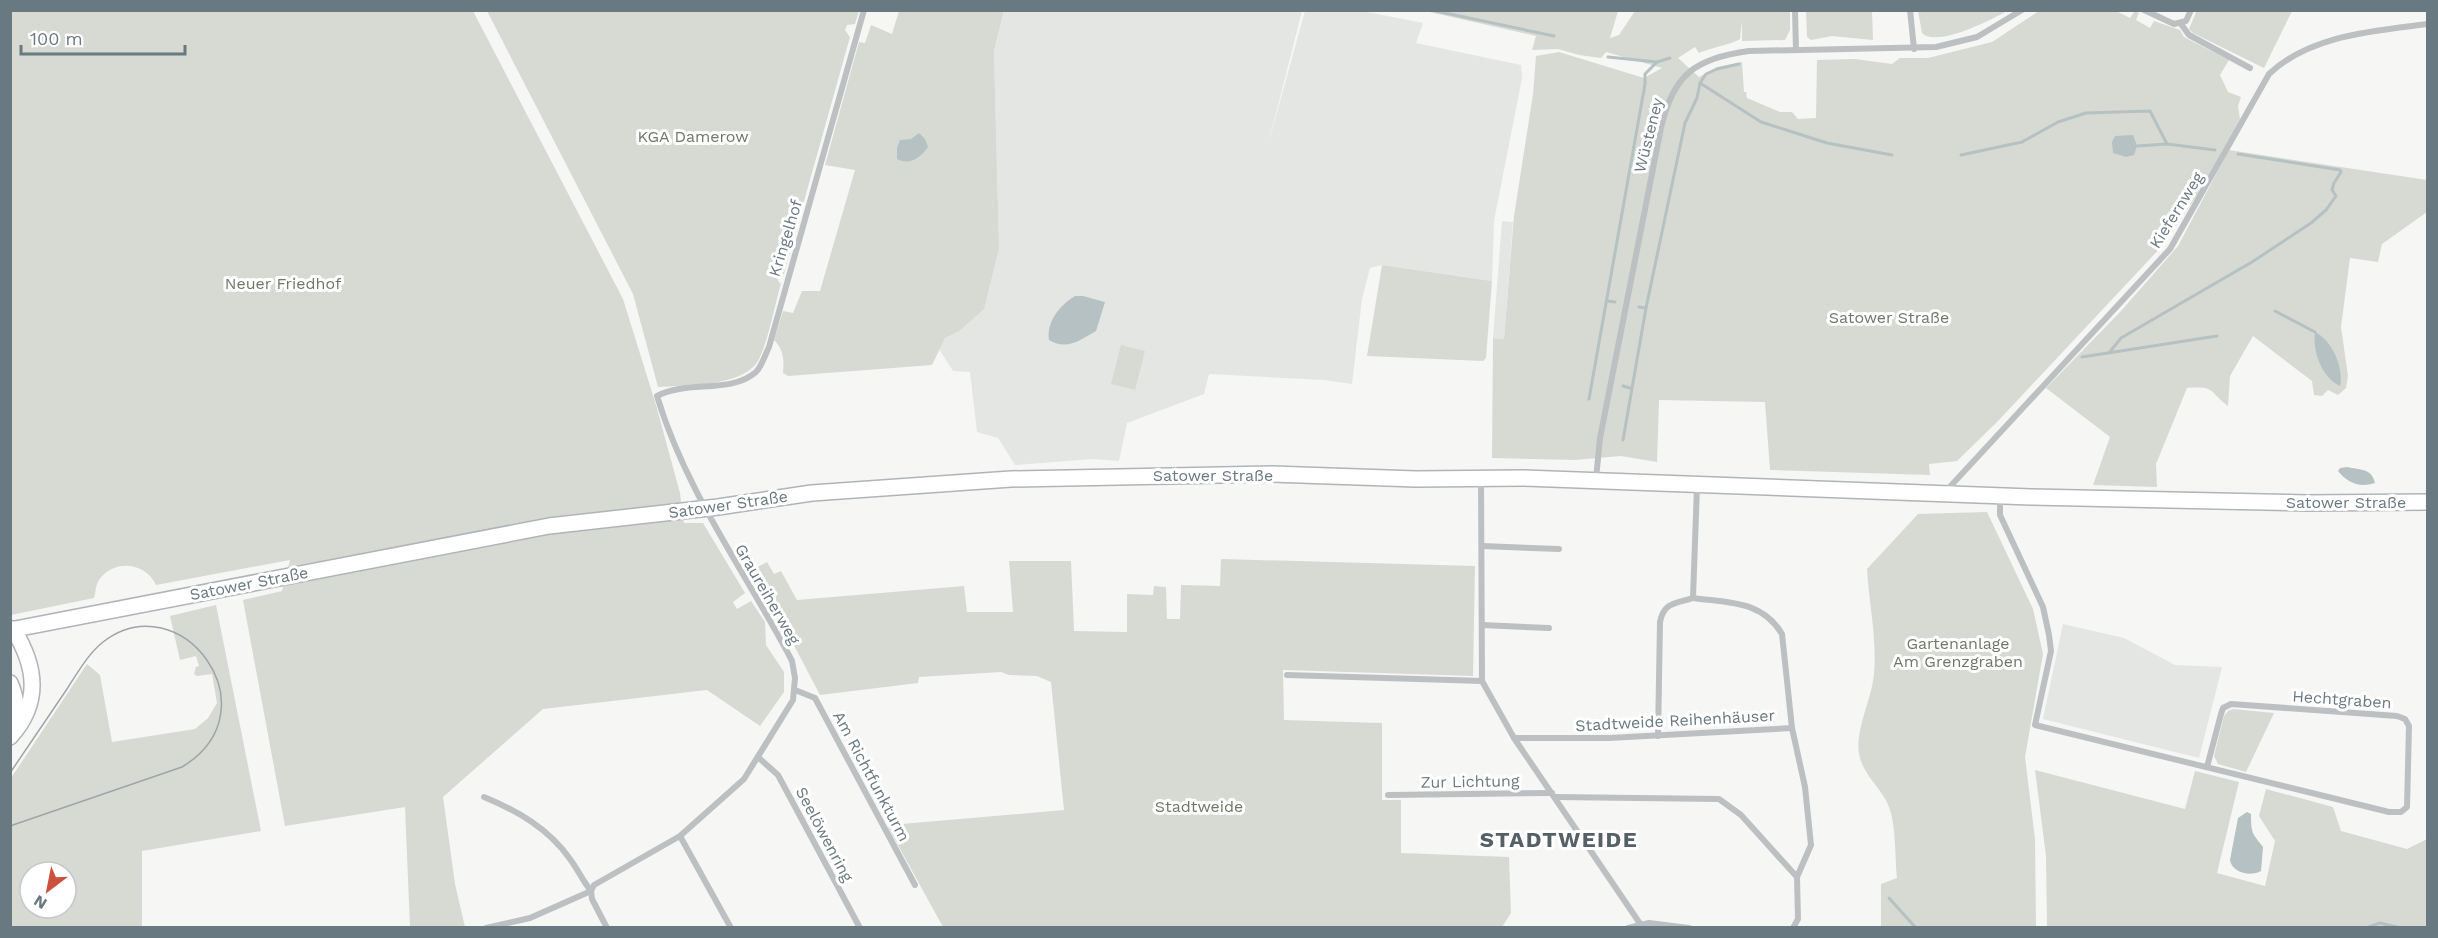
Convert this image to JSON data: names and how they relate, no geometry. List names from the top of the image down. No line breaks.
{"streets":{"main road":["Satower Straße"],"street":["Wüsteney","Kiefernweg","Kringelhof","Graureiherweg","Hechtgraben","Stadtweide Reihenhäuser","Am Richtfunkturm","Zur Lichtung","Seelöwenring"]},"crossings":[["Wüsteney","Satower Straße"],["Kiefernweg","Satower Straße"],["Kringelhof","Graureiherweg"],["Satower Straße","Graureiherweg"],["Satower Straße","Hechtgraben"],["Graureiherweg","Am Richtfunkturm"],["Graureiherweg","Seelöwenring"]],"districts":["STADTWEIDE"],"parks":["KGA Damerow","Neuer Friedhof","Satower Straße","Gartenanlage Am Grenzgraben","Stadtweide"],"scale_bar":"100 m","north":"bottom left"}
